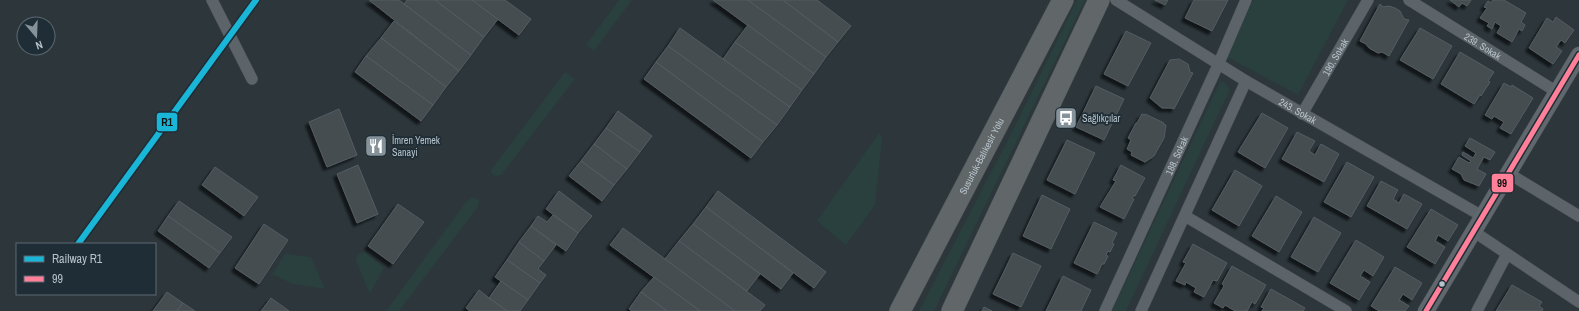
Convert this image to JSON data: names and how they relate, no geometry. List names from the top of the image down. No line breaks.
{"streets":{"highway":["Susurluk-Balıkesir Yolu"],"street":["239. Sokak","190. Sokak","243. Sokak","188. Sokak"]},"crossings":[["190. Sokak","243. Sokak"],["243. Sokak","188. Sokak"]],"places":{"bus stop":["Sağlıkçılar"],"restaurant":["İmren Yemek Sanayi"]},"lines":["rail line R1","transit line 99"],"legend":["Railway R1","99"],"north":"bottom"}
